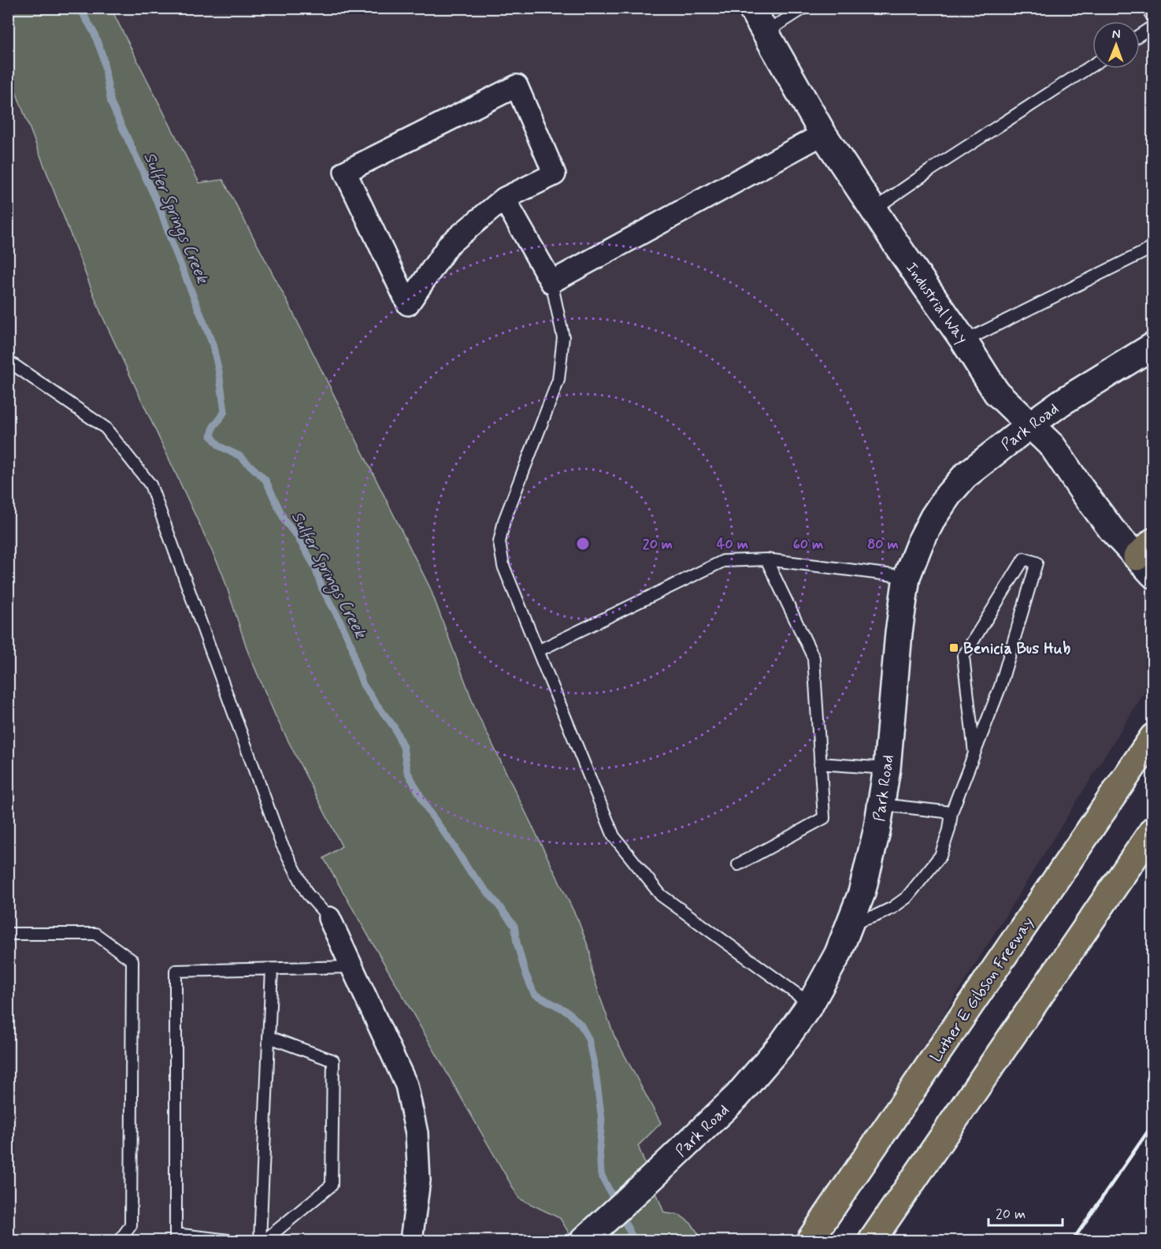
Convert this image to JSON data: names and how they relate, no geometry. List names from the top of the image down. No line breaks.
{"streets":{"highway":["Luther E Gibson Freeway"],"street":["Industrial Way","Park Road"]},"crossings":[["Industrial Way","Park Road"]],"water":["Sulfer Springs Creek"],"places":{"transit":["Benicia Bus Hub"]},"scale_bar":"20 m","north":"top","rings":["20 m","40 m","60 m","80 m"]}
